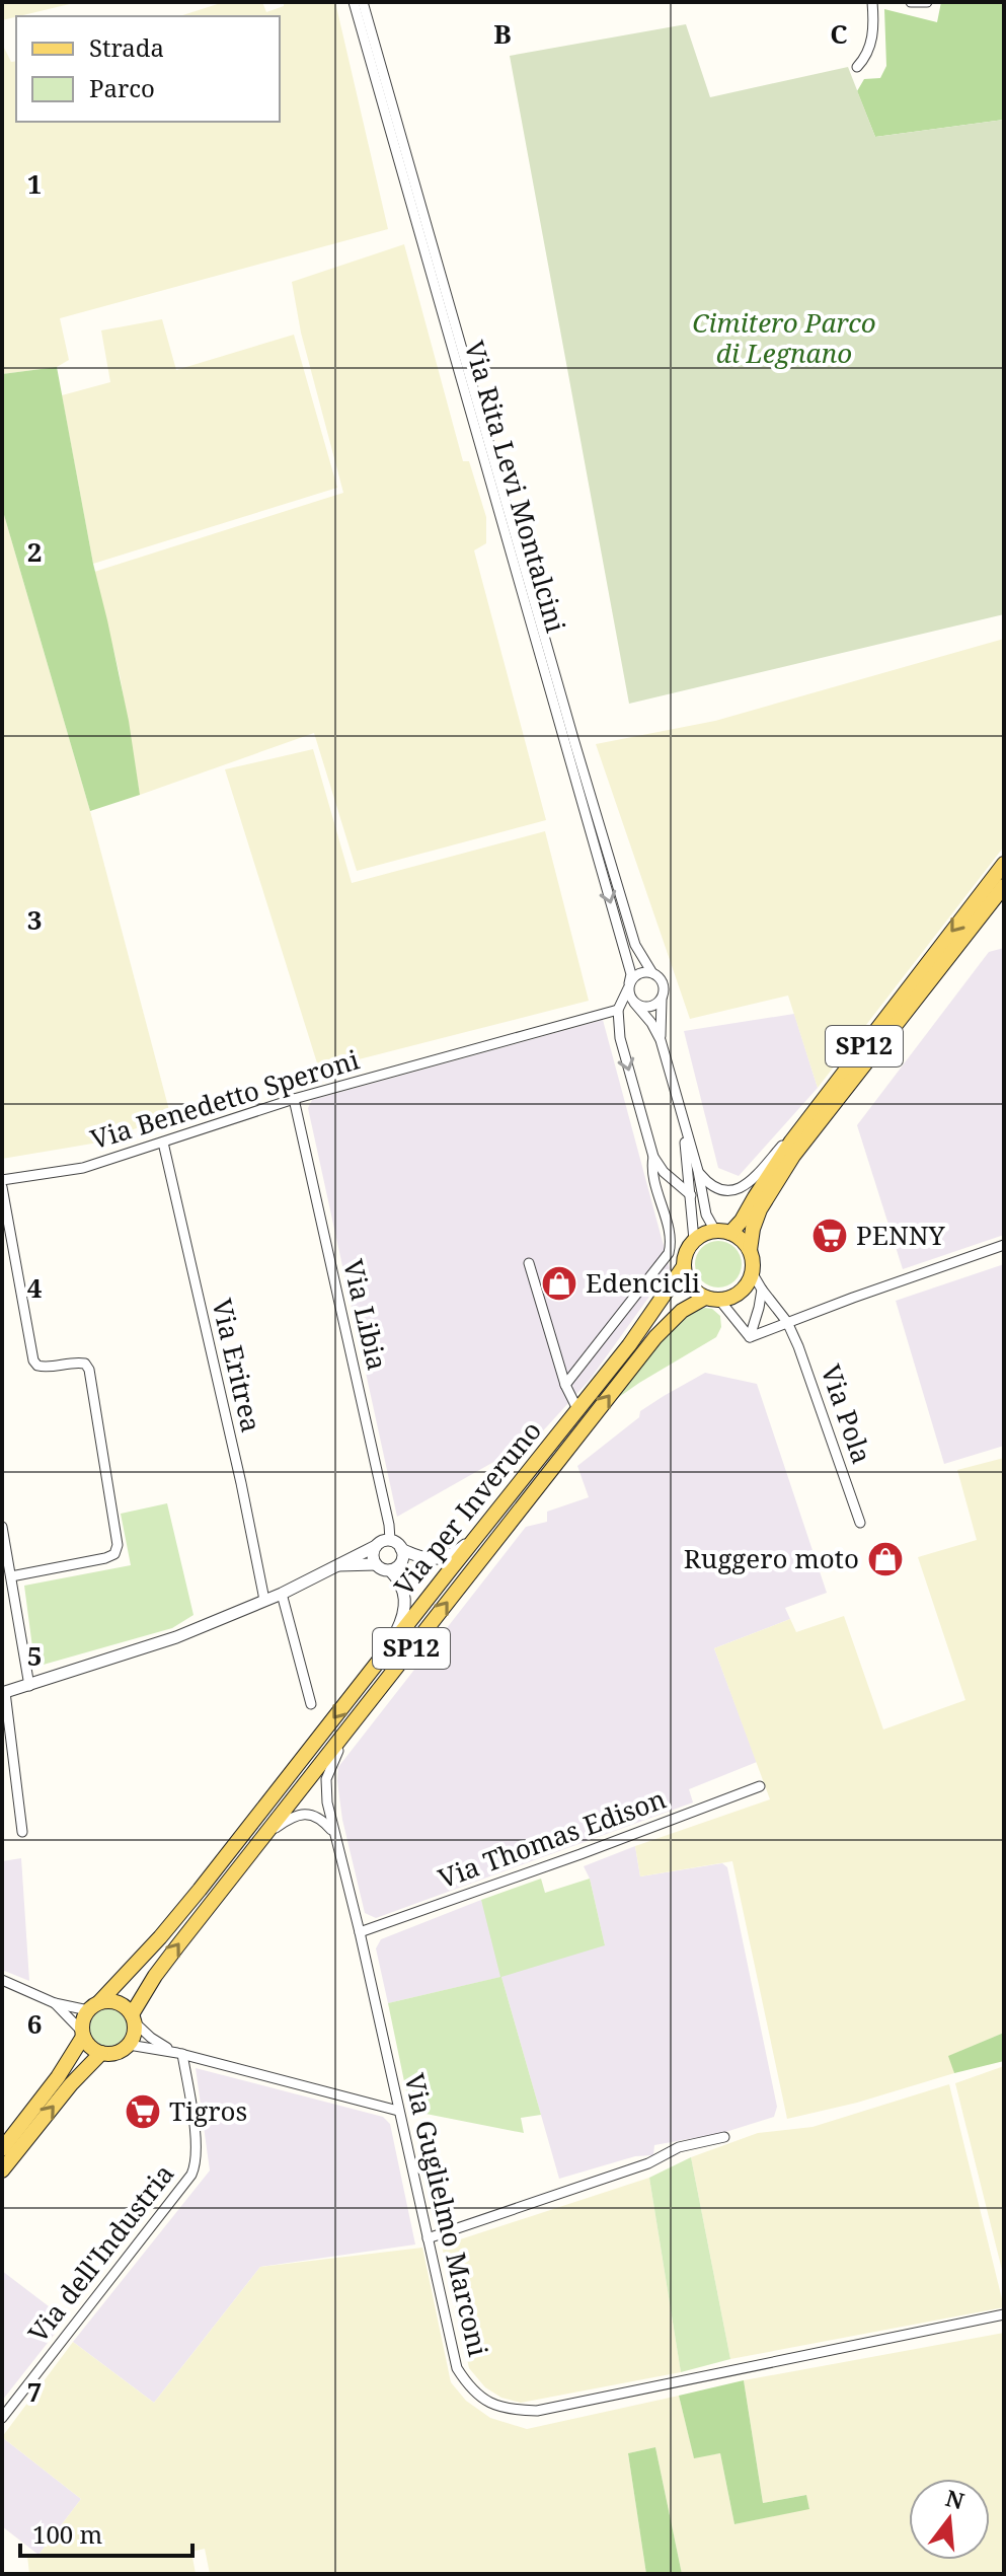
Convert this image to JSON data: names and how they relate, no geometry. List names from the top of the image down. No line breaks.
{"streets":{"main road":["SP12","Via per Inveruno"],"street":["Via Rita Levi Montalcini","Via Benedetto Speroni","Via Libia","Via Eritrea","Via Pola","Via Thomas Edison","Via Guglielmo Marconi","Via dell'Industria"]},"crossings":[["SP12","Via Pola"],["SP12","Via per Inveruno"],["Via Benedetto Speroni","Via Libia"],["Via Benedetto Speroni","Via Eritrea"],["Via Pola","Via per Inveruno"],["Via per Inveruno","Via Guglielmo Marconi"],["Via Thomas Edison","Via Guglielmo Marconi"]],"parks":["Cimitero Parco di Legnano"],"places":{"supermarket":["PENNY","Tigros"],"shop":["Edencicli","Ruggero moto"]},"legend":["Strada","Parco"],"scale_bar":"100 m","north":"top","grid":{"columns":["B","C"],"rows":["1","2","3","4","5","6","7"]}}
